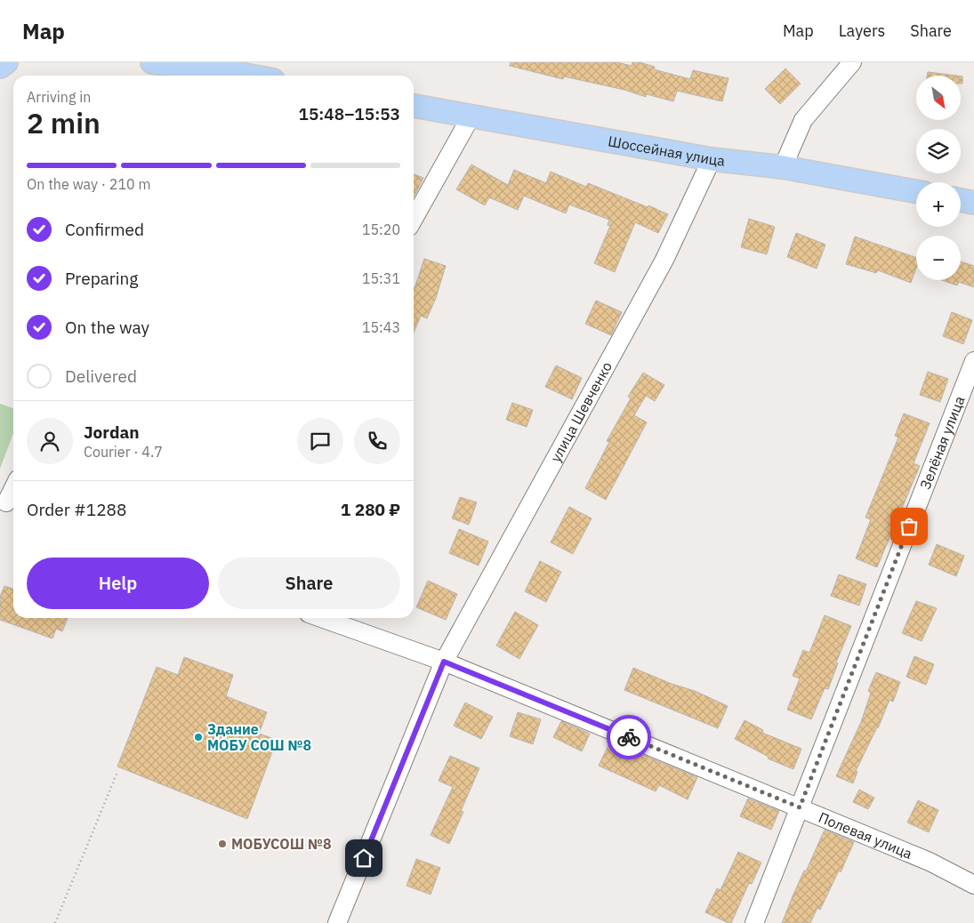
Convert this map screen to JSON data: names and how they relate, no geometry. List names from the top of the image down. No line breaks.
{"streets":{"main road":["Шоссейная улица"],"street":["улица Шевченко","Зелёная улица","Полевая улица"]},"crossings":[["Шоссейная улица","улица Шевченко"],["улица Шевченко","Полевая улица"],["Зелёная улица","Полевая улица"]],"places":["Здание МОБУ СОШ №8","МОБУСОШ №8"],"north":"bottom right","page":{"header":"Map","nav":["Map","Layers","Share"],"map_buttons":["+","−"],"heading":["2 min","Arriving in","15:48–15:53"],"panel":["Jordan","Courier · 4.7","Order #1288","1 280 ₽"],"bar":"On the way · 210 m","list":[["Confirmed","15:20"],["Preparing","15:31"],["On the way","15:43"],"Delivered"],"buttons":["Help","Share"]}}
